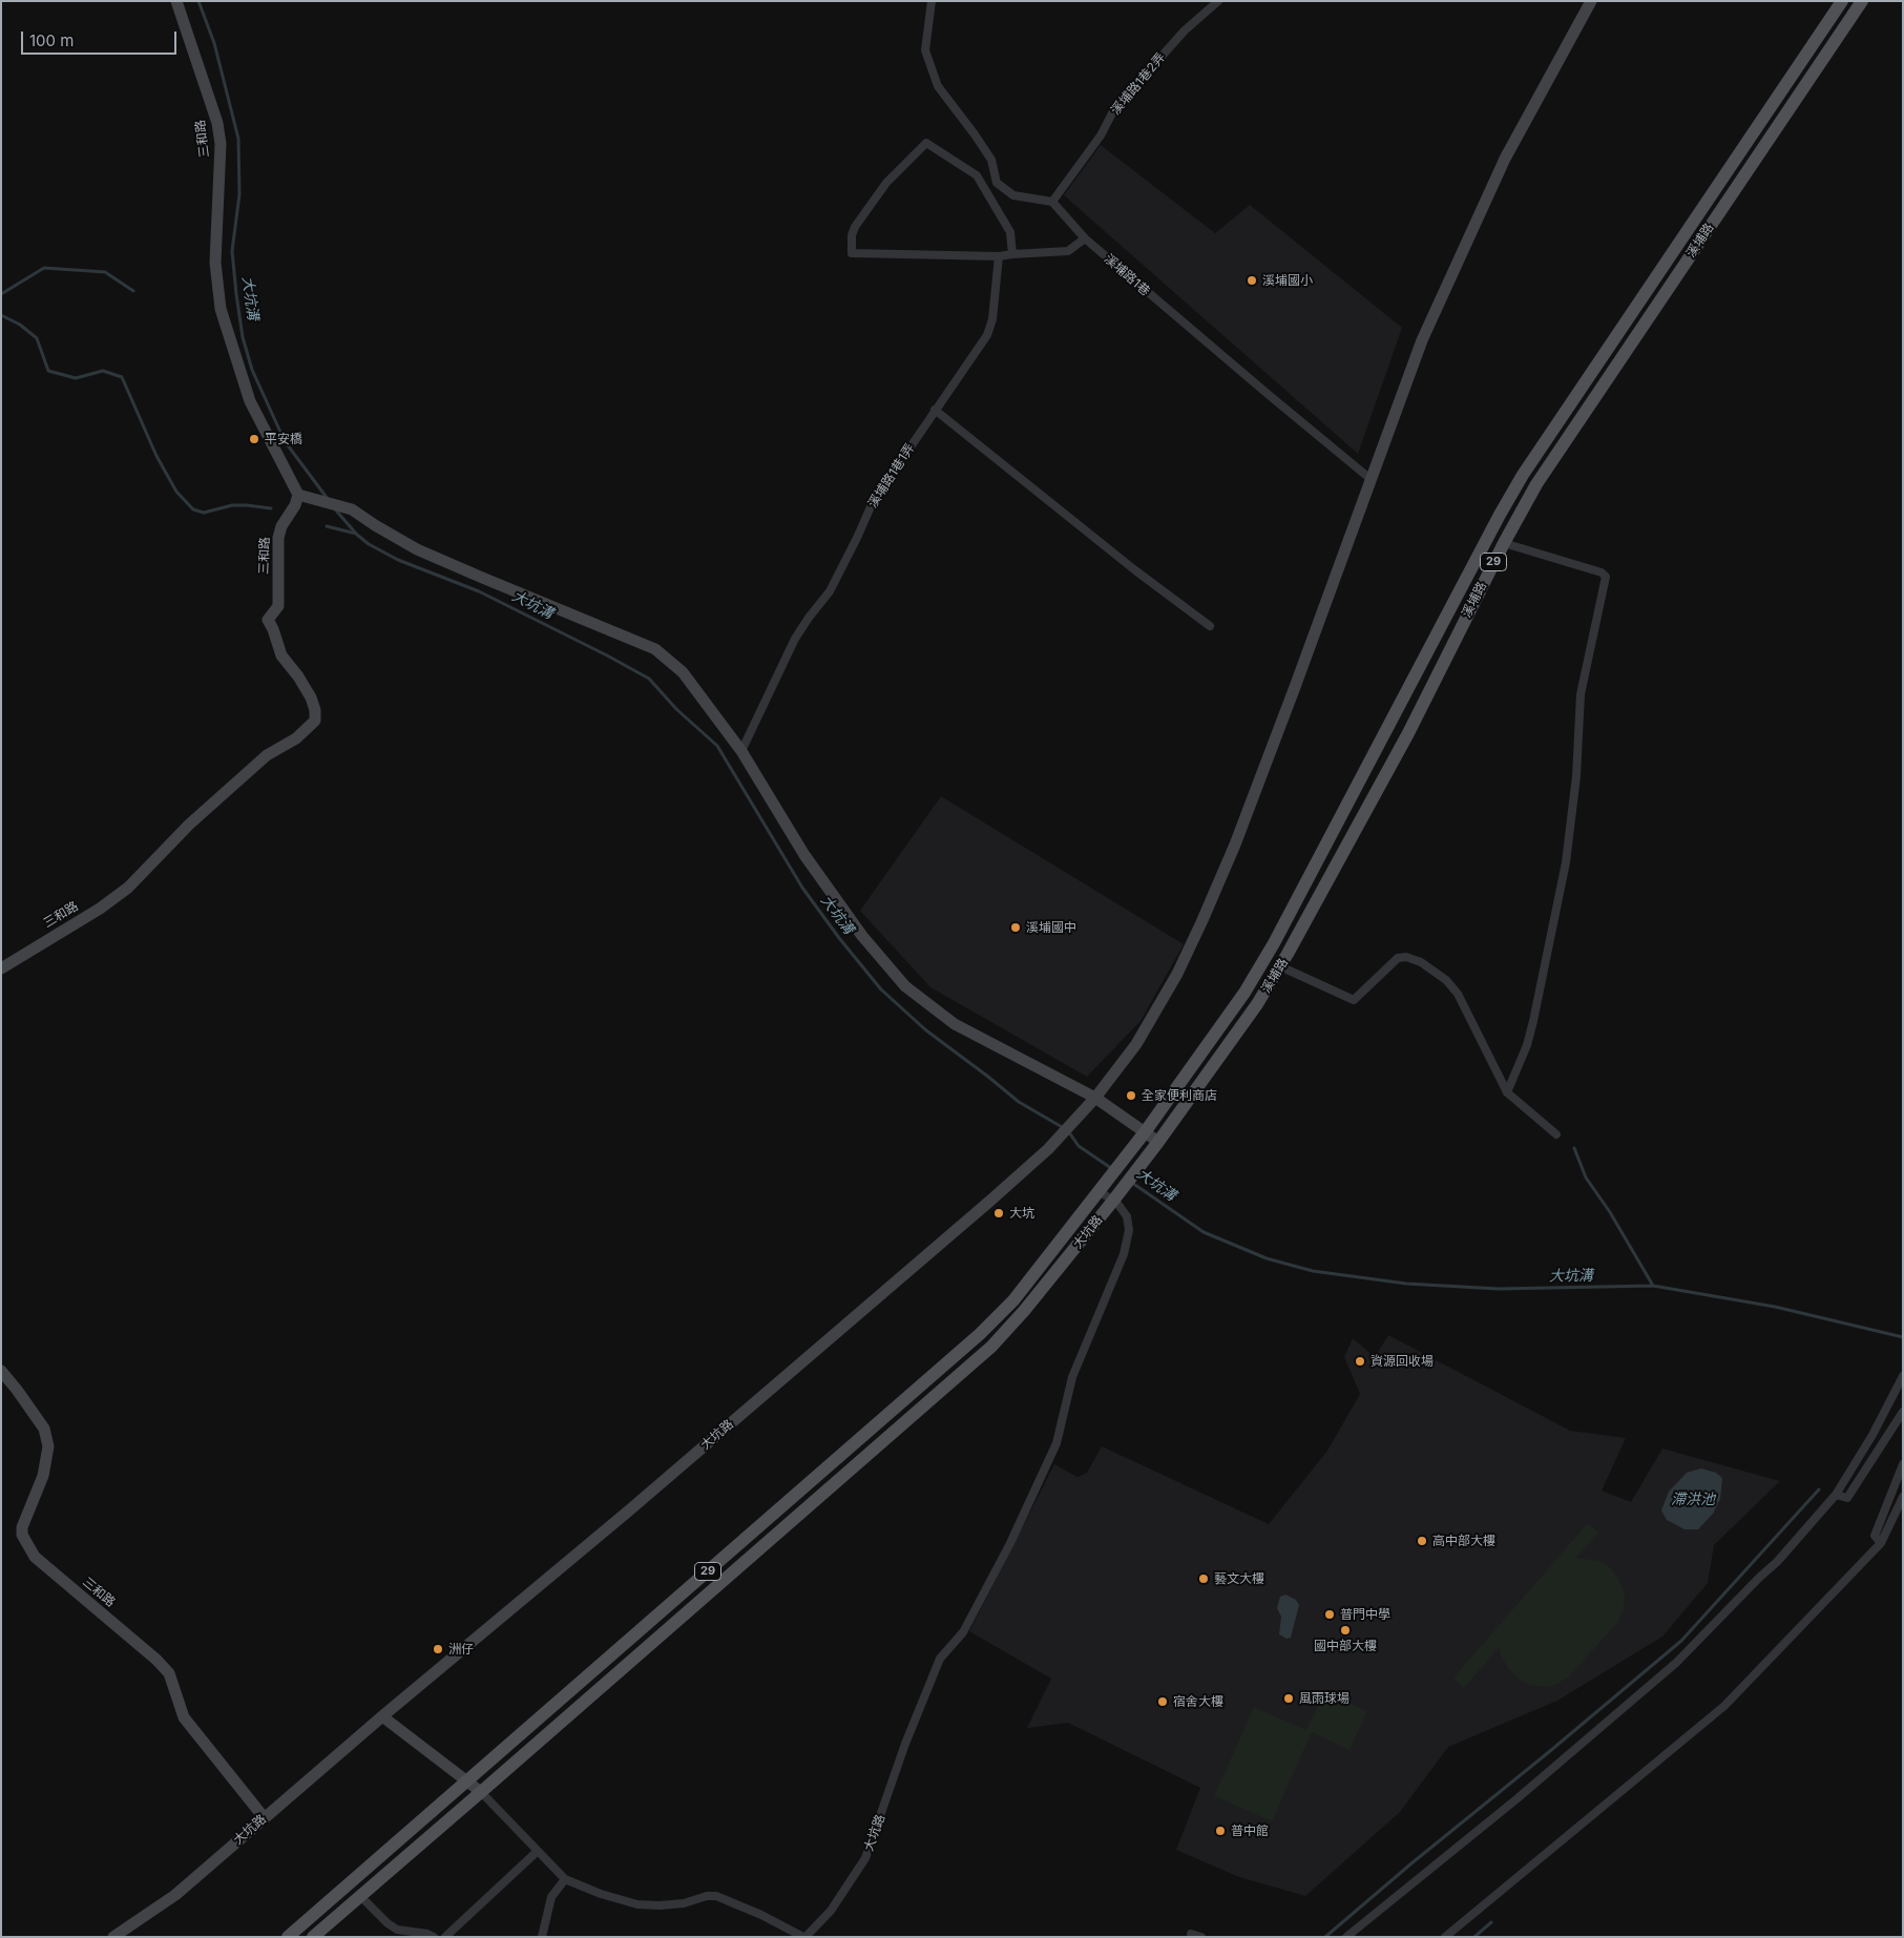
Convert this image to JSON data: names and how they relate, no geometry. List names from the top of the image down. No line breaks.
{"streets":{"main road":["溪埔路","29","大坑路"],"street":["溪埔路1巷2弄","三和路","溪埔路1巷","溪埔路1巷1弄"]},"crossings":[["溪埔路1巷2弄","溪埔路1巷"],["三和路","大坑路"],["溪埔路","大坑路"]],"water":["大坑溝","滯洪池"],"places":["溪埔國小","平安橋","溪埔國中","全家便利商店","大坑","資源回收場","高中部大樓","藝文大樓","普門中學","國中部大樓","洲仔","風雨球場","宿舍大樓","普中館"],"scale_bar":"100 m"}
